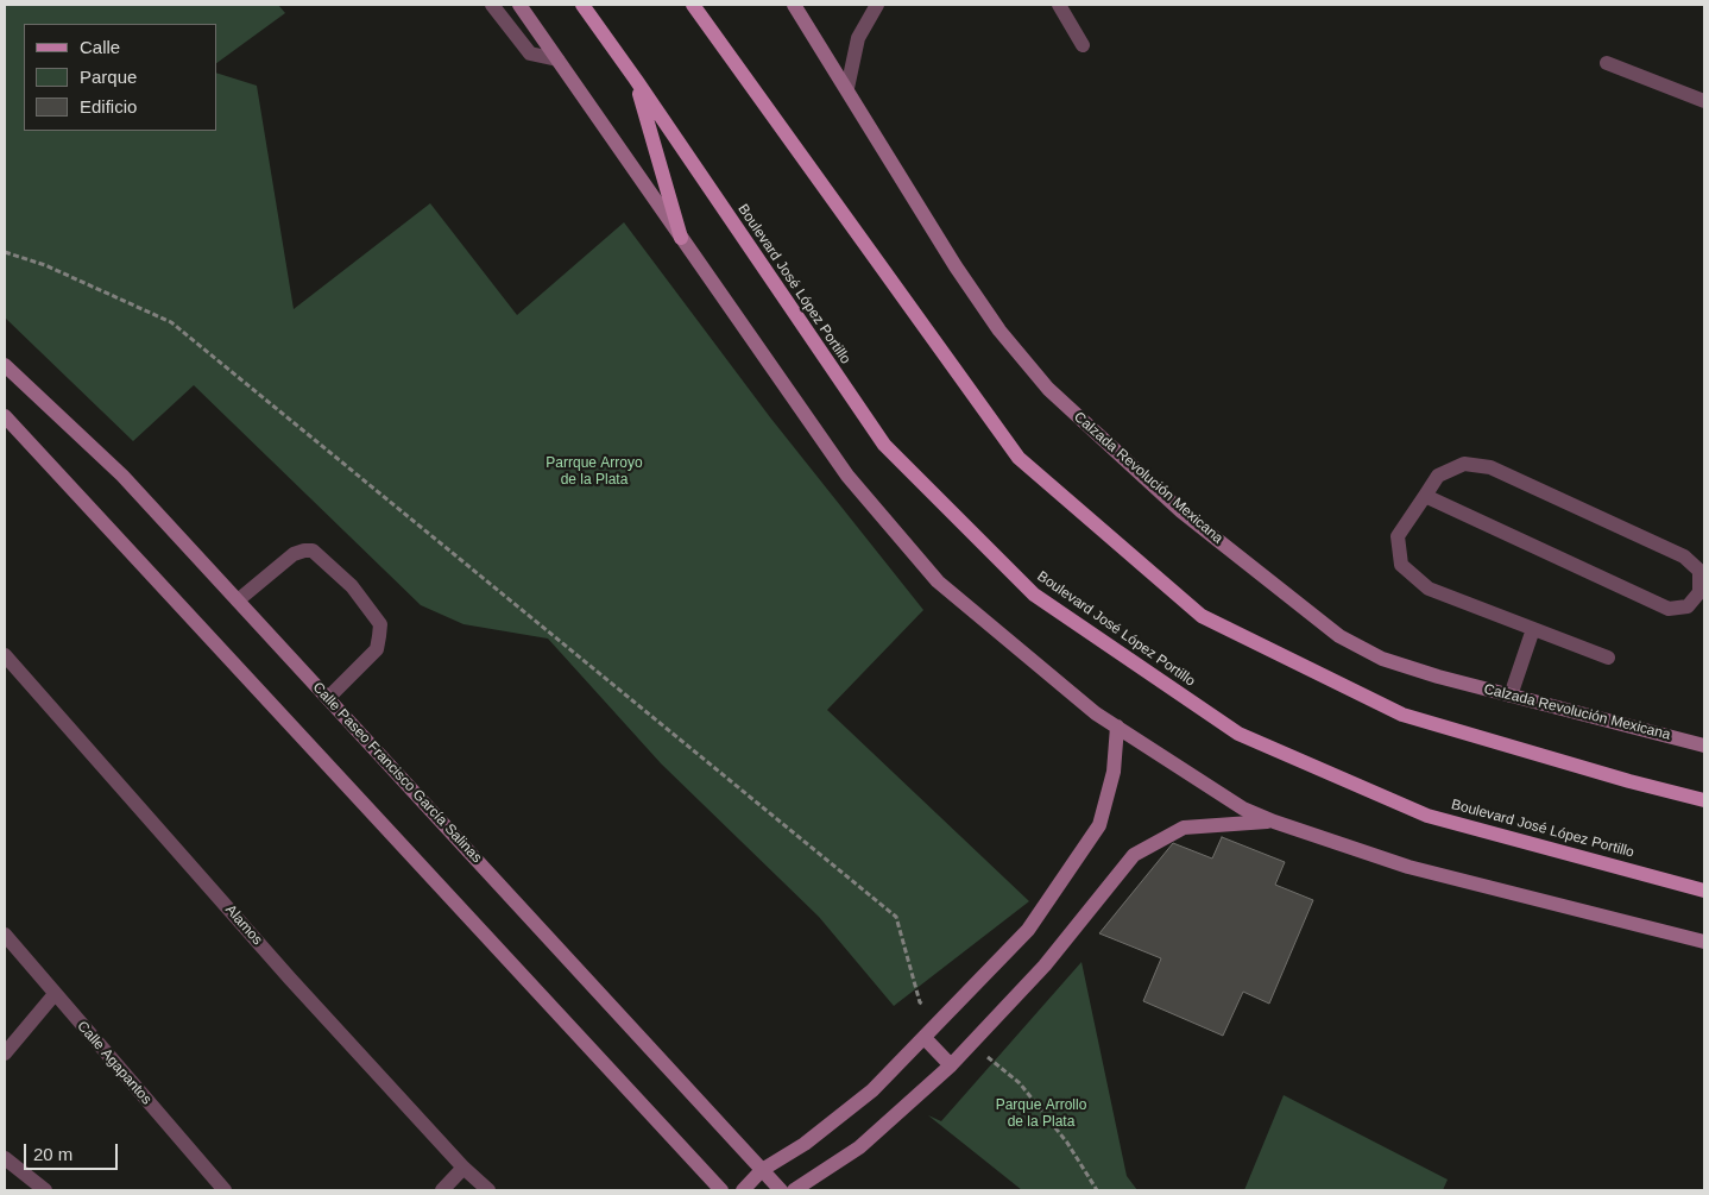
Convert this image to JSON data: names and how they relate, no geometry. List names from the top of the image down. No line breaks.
{"streets":{"main road":["Boulevard José López Portillo"],"street":["Calzada Revolución Mexicana","Calle Paseo Francisco García Salinas","Alamos","Calle Agapantos"]},"parks":["Parrque Arroyo de la Plata","Parque Arrollo de la Plata"],"legend":["Calle","Parque","Edificio"],"scale_bar":"20 m"}
